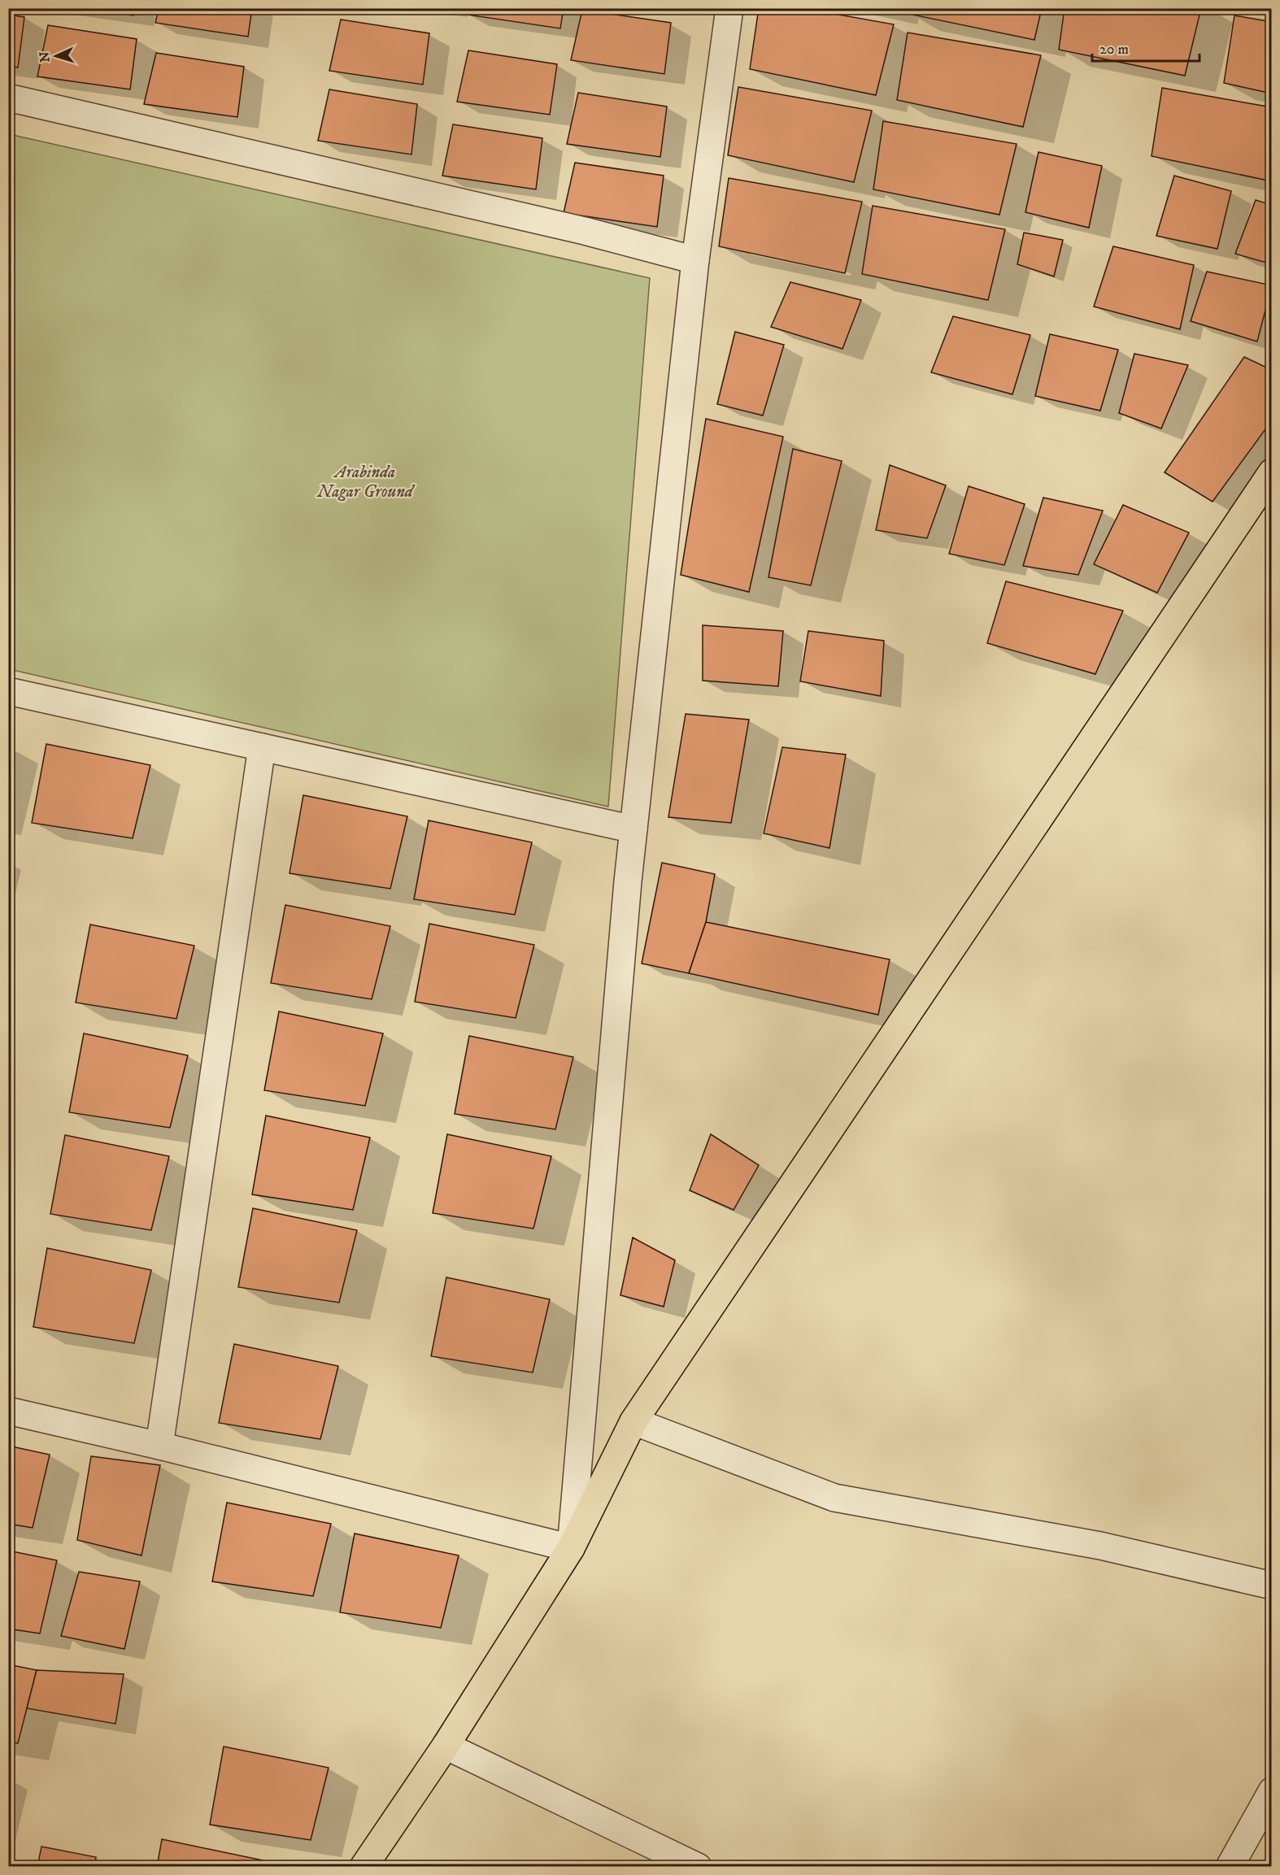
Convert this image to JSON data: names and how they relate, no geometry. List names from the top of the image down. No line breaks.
{"parks":["Arabinda Nagar Ground"],"scale_bar":"20 m","north":"left"}
